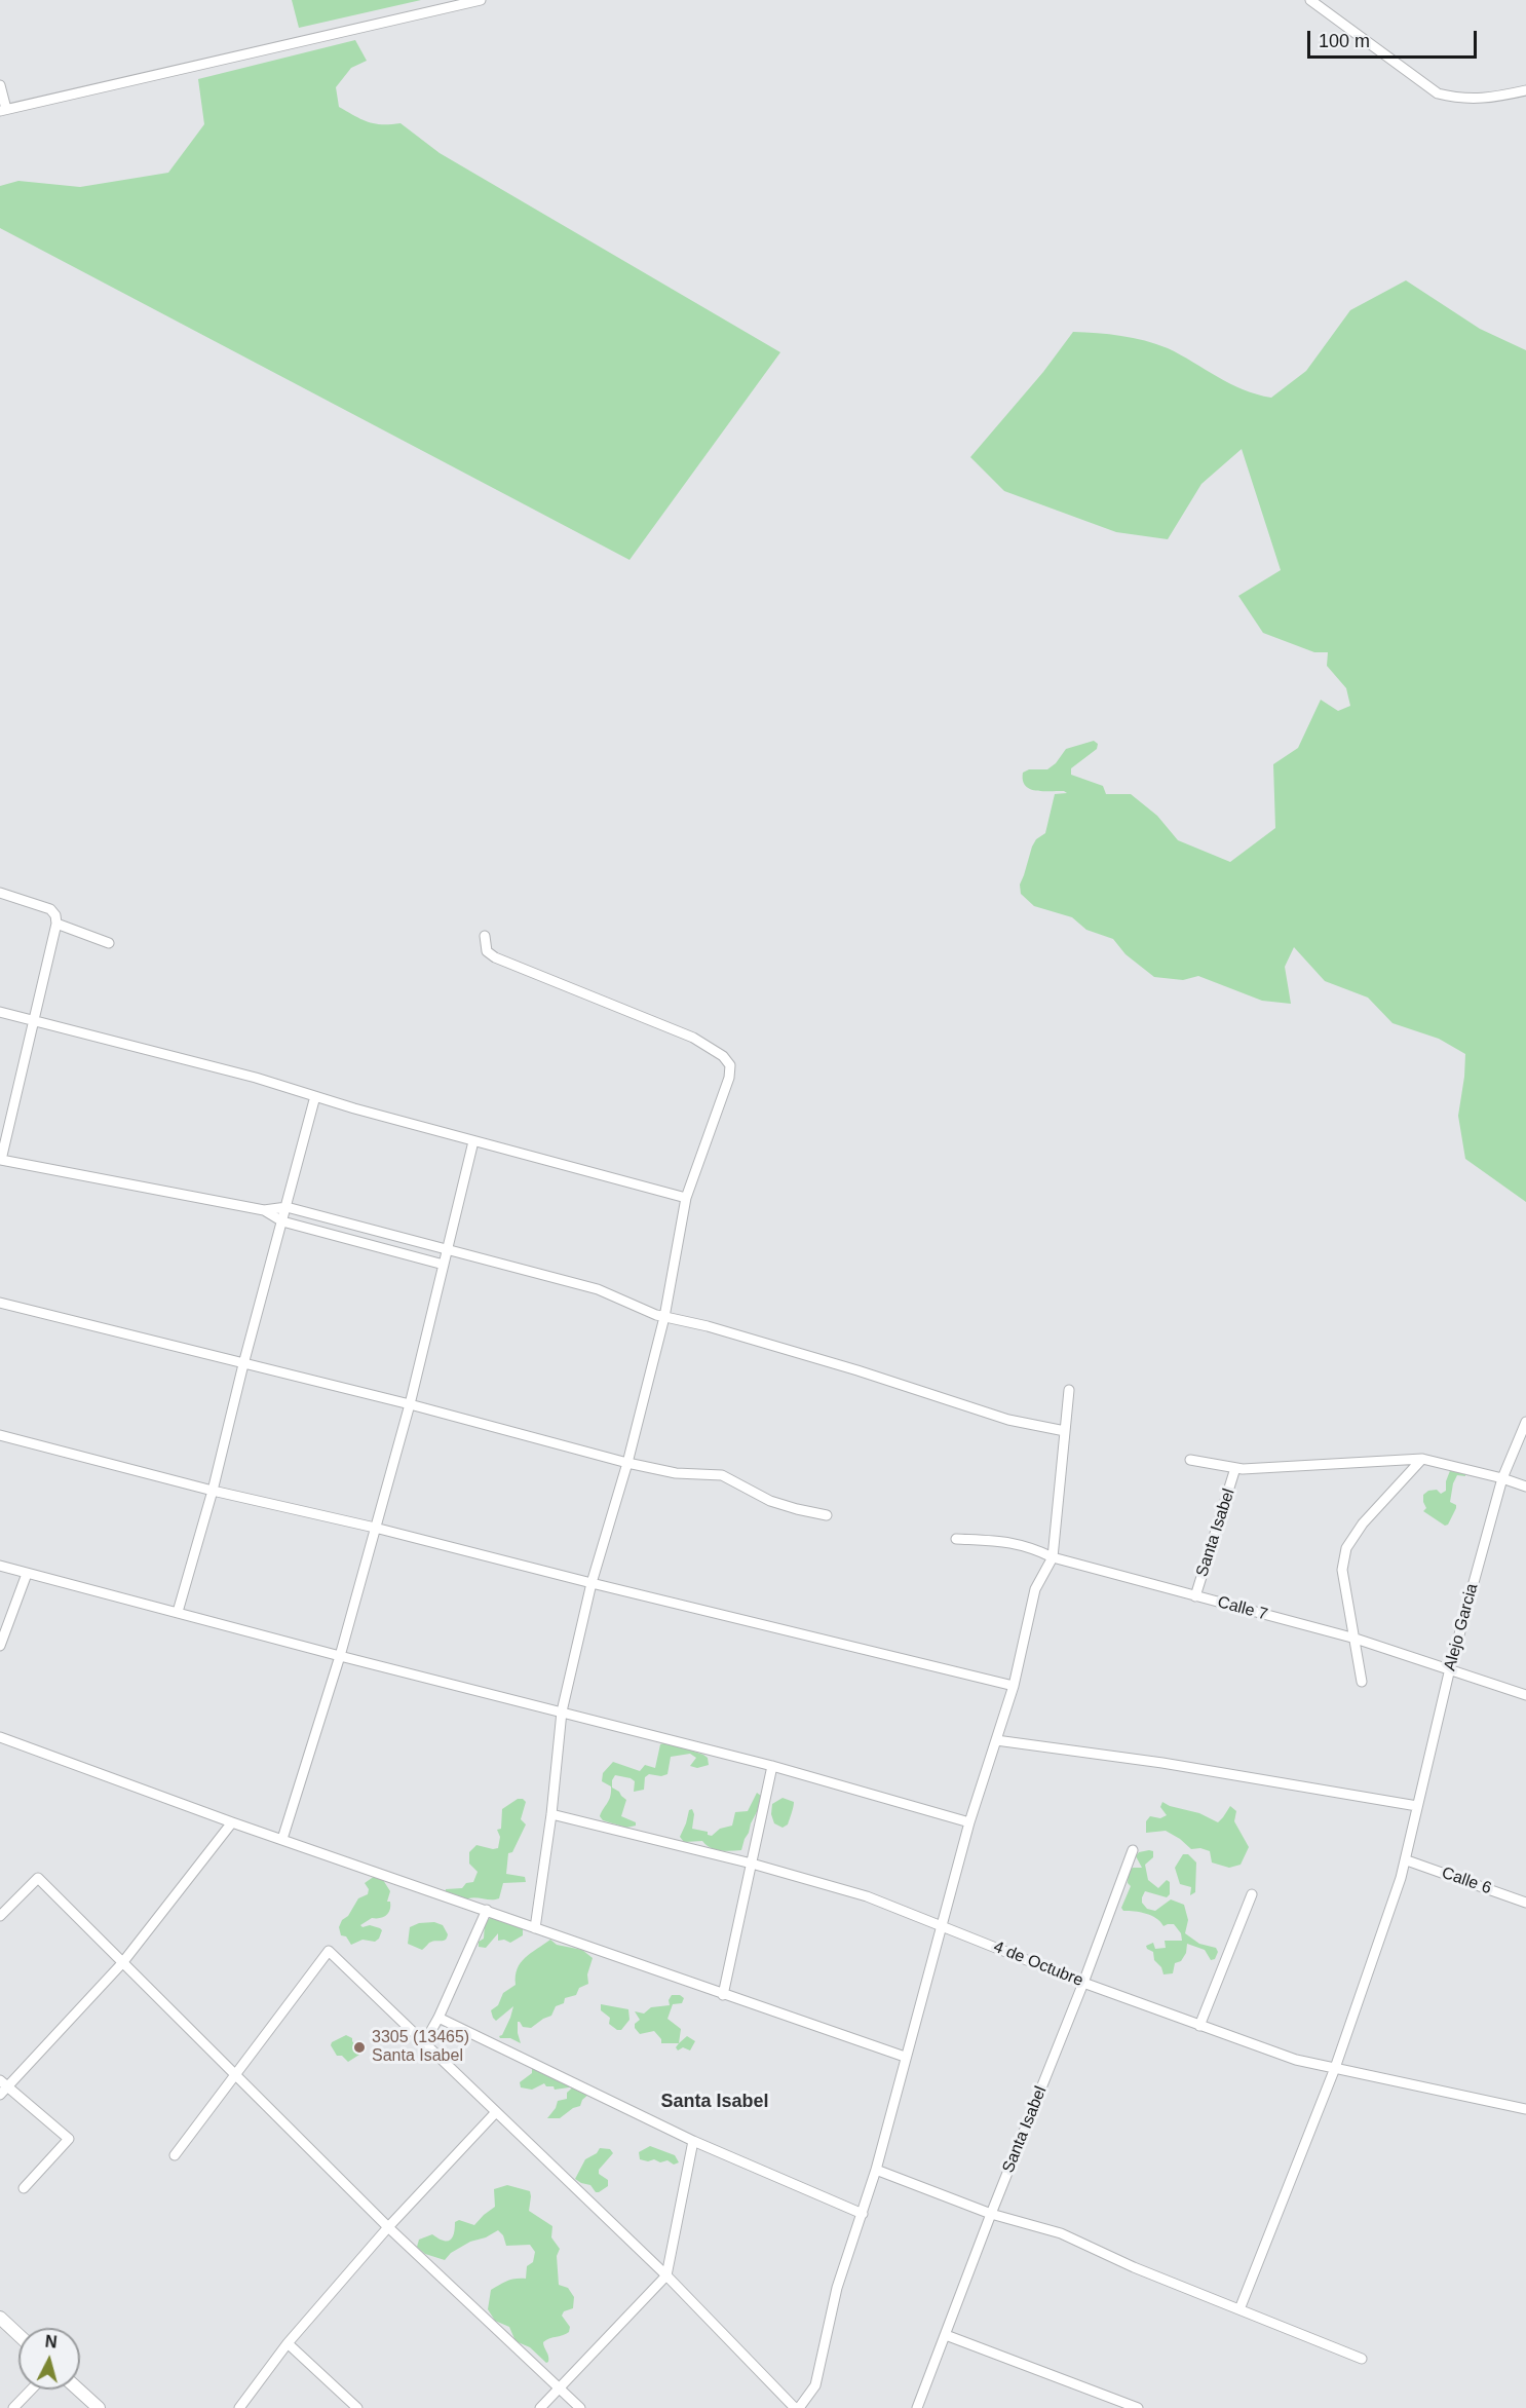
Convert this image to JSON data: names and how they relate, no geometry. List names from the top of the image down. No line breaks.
{"streets":{"street":["Santa Isabel","Calle 7","Alejo Garcia","Calle 6","4 de Octubre"]},"crossings":[["Santa Isabel","Calle 7"],["Santa Isabel","4 de Octubre"],["Calle 7","Alejo Garcia"],["Alejo Garcia","Calle 6"],["Alejo Garcia","4 de Octubre"]],"districts":["Santa Isabel"],"places":["3305 (13465) Santa Isabel"],"scale_bar":"100 m","north":"top"}
